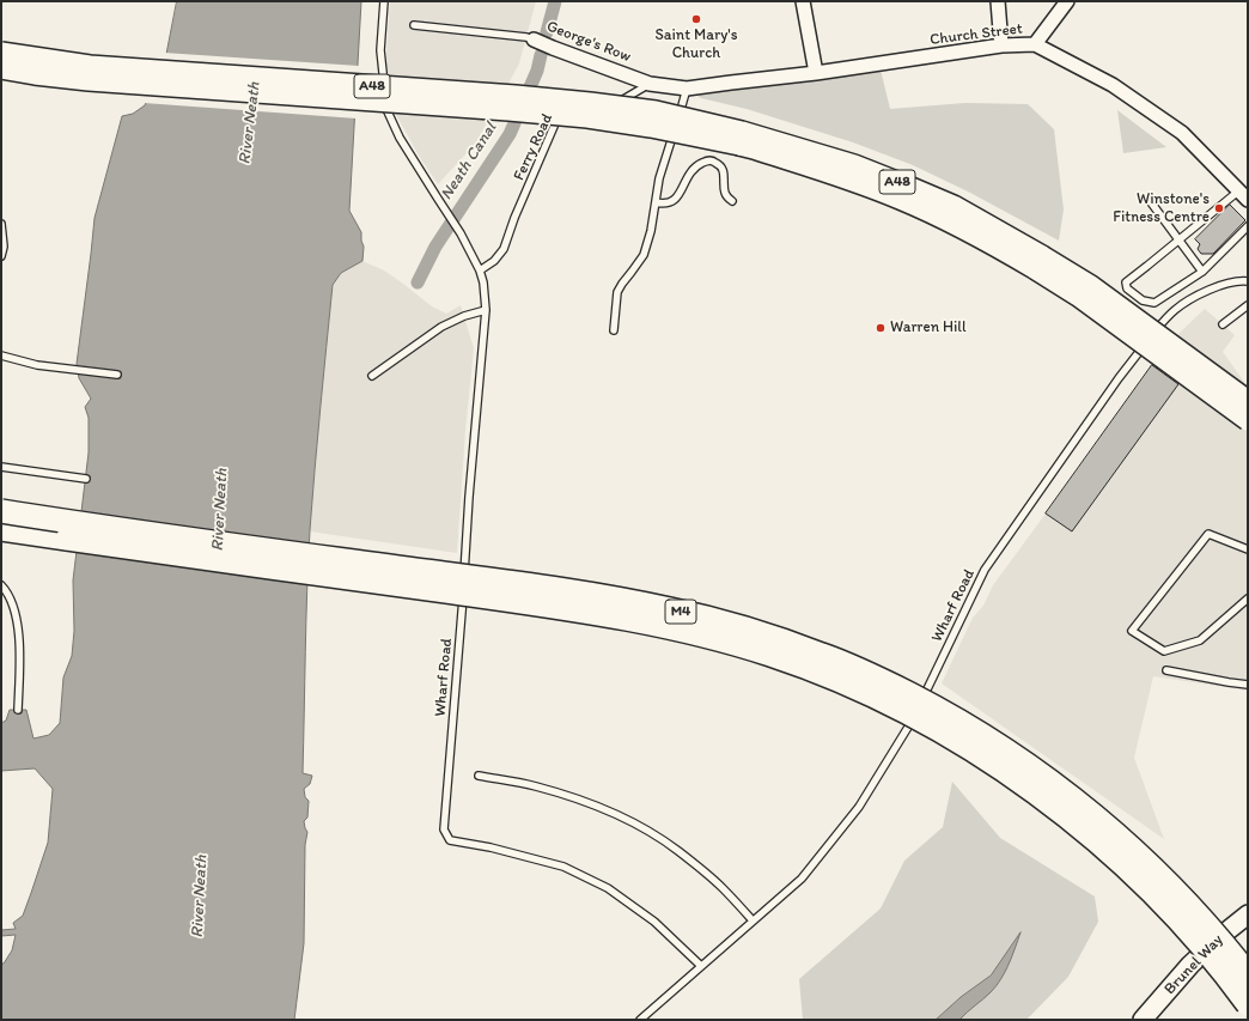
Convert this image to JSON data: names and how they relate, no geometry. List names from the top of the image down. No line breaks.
{"streets":{"highway":["M4"],"main road":["A48"],"street":["Church Street","George's Row","Brunel Way"],"lane":["Ferry Road","Wharf Road"]},"crossings":[["Church Street","George's Row"],["George's Row","Ferry Road"],["Ferry Road","Wharf Road"]],"water":["River Neath","Neath Canal"],"places":["Saint Mary's Church","Winstone's Fitness Centre","Warren Hill"]}
